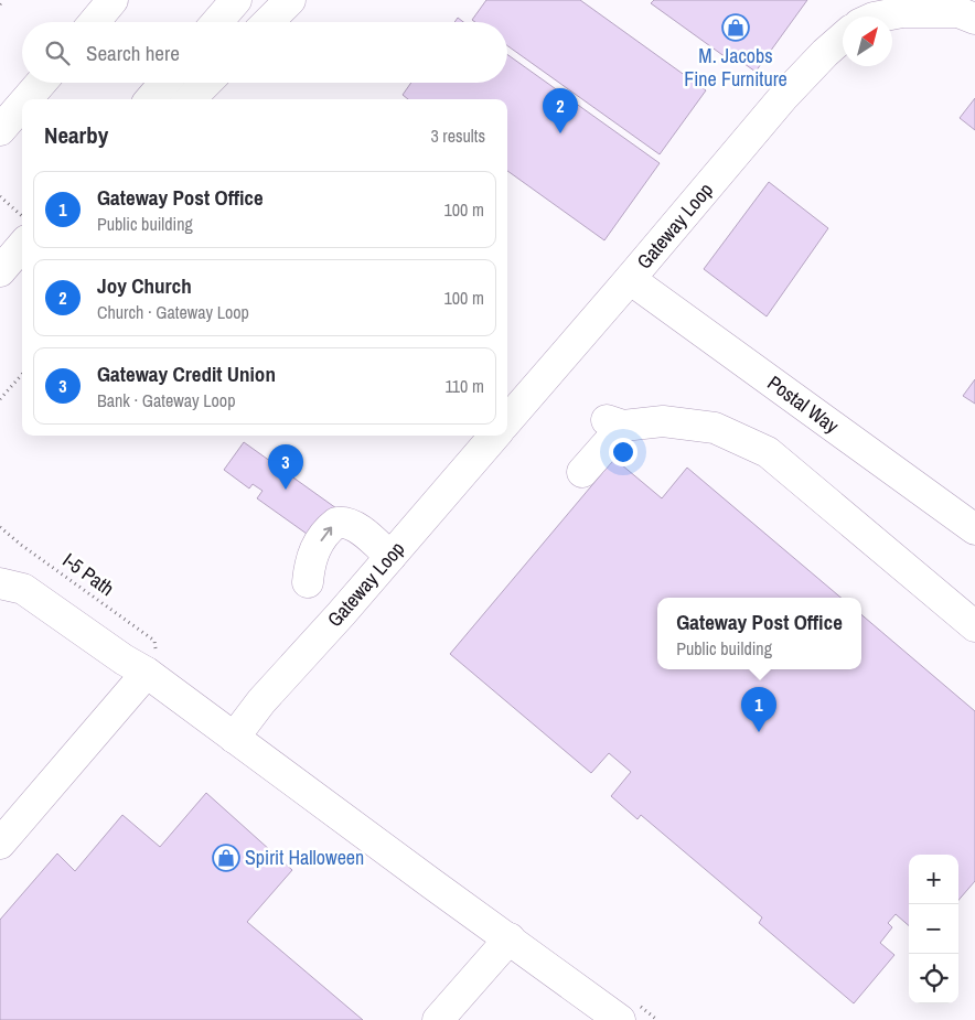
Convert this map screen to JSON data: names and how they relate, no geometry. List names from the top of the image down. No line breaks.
{"streets":{"main road":["Gateway Loop","Postal Way"],"path":["I-5 Path"]},"crossings":[["Gateway Loop","Postal Way"]],"places":{"shop":["M. Jacobs Fine Furniture","Spirit Halloween"]},"north":"top right","page":{"search":"Search here","pins":["2","3","1"],"heading":["Nearby","3 results"],"list":[{"mark":"1","name":"Gateway Post Office","note":"Public building","value":"100 m"},{"mark":"2","name":"Joy Church","note":"Church · Gateway Loop","value":"100 m"},{"mark":"3","name":"Gateway Credit Union","note":"Bank · Gateway Loop","value":"110 m"}],"popup":["Gateway Post Office","Public building"],"map_buttons":["+","−"]}}
